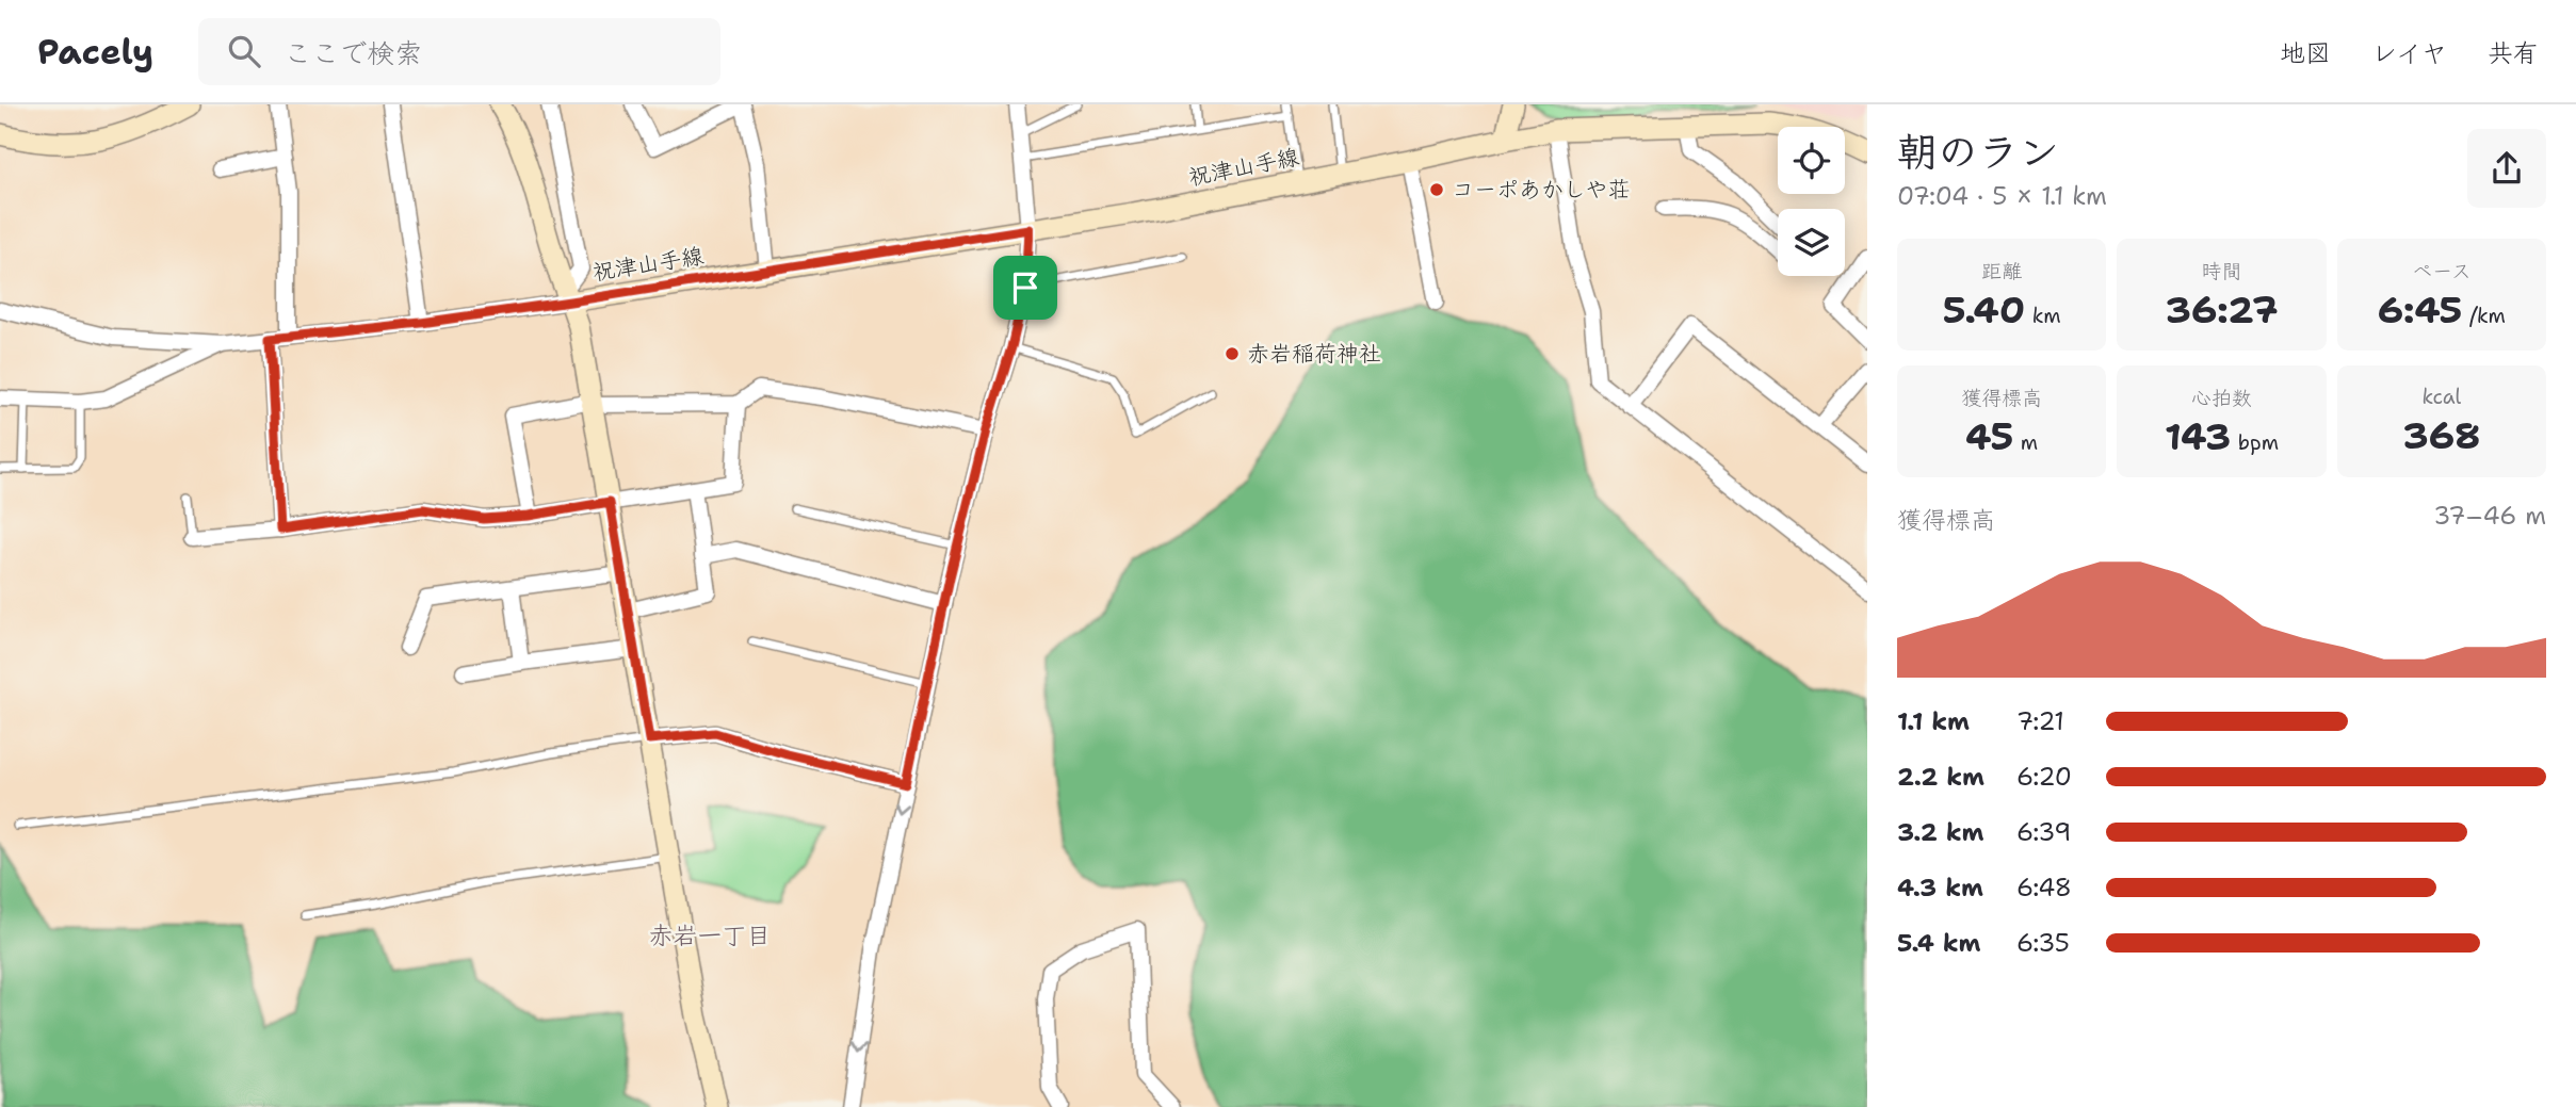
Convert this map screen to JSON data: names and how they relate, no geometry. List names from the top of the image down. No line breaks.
{"streets":{"street":["祝津山手線"]},"districts":["赤岩一丁目"],"places":["コーポあかしや荘","赤岩稲荷神社"],"page":{"header":"Pacely","search":"ここで検索","nav":["地図","レイヤ","共有"],"heading":["朝のラン","07:04 · 5 × 1.1 km"],"stats":[["距離","5.40 km"],["時間","36:27"],["ペース","6:45 /km"],["獲得標高","45 m"],["心拍数","143 bpm"],["kcal","368"]],"chart":["獲得標高","37–46 m"],"list":[{"name":"1.1 km","note":"7:21"},{"name":"2.2 km","note":"6:20"},{"name":"3.2 km","note":"6:39"},{"name":"4.3 km","note":"6:48"},{"name":"5.4 km","note":"6:35"}]}}
